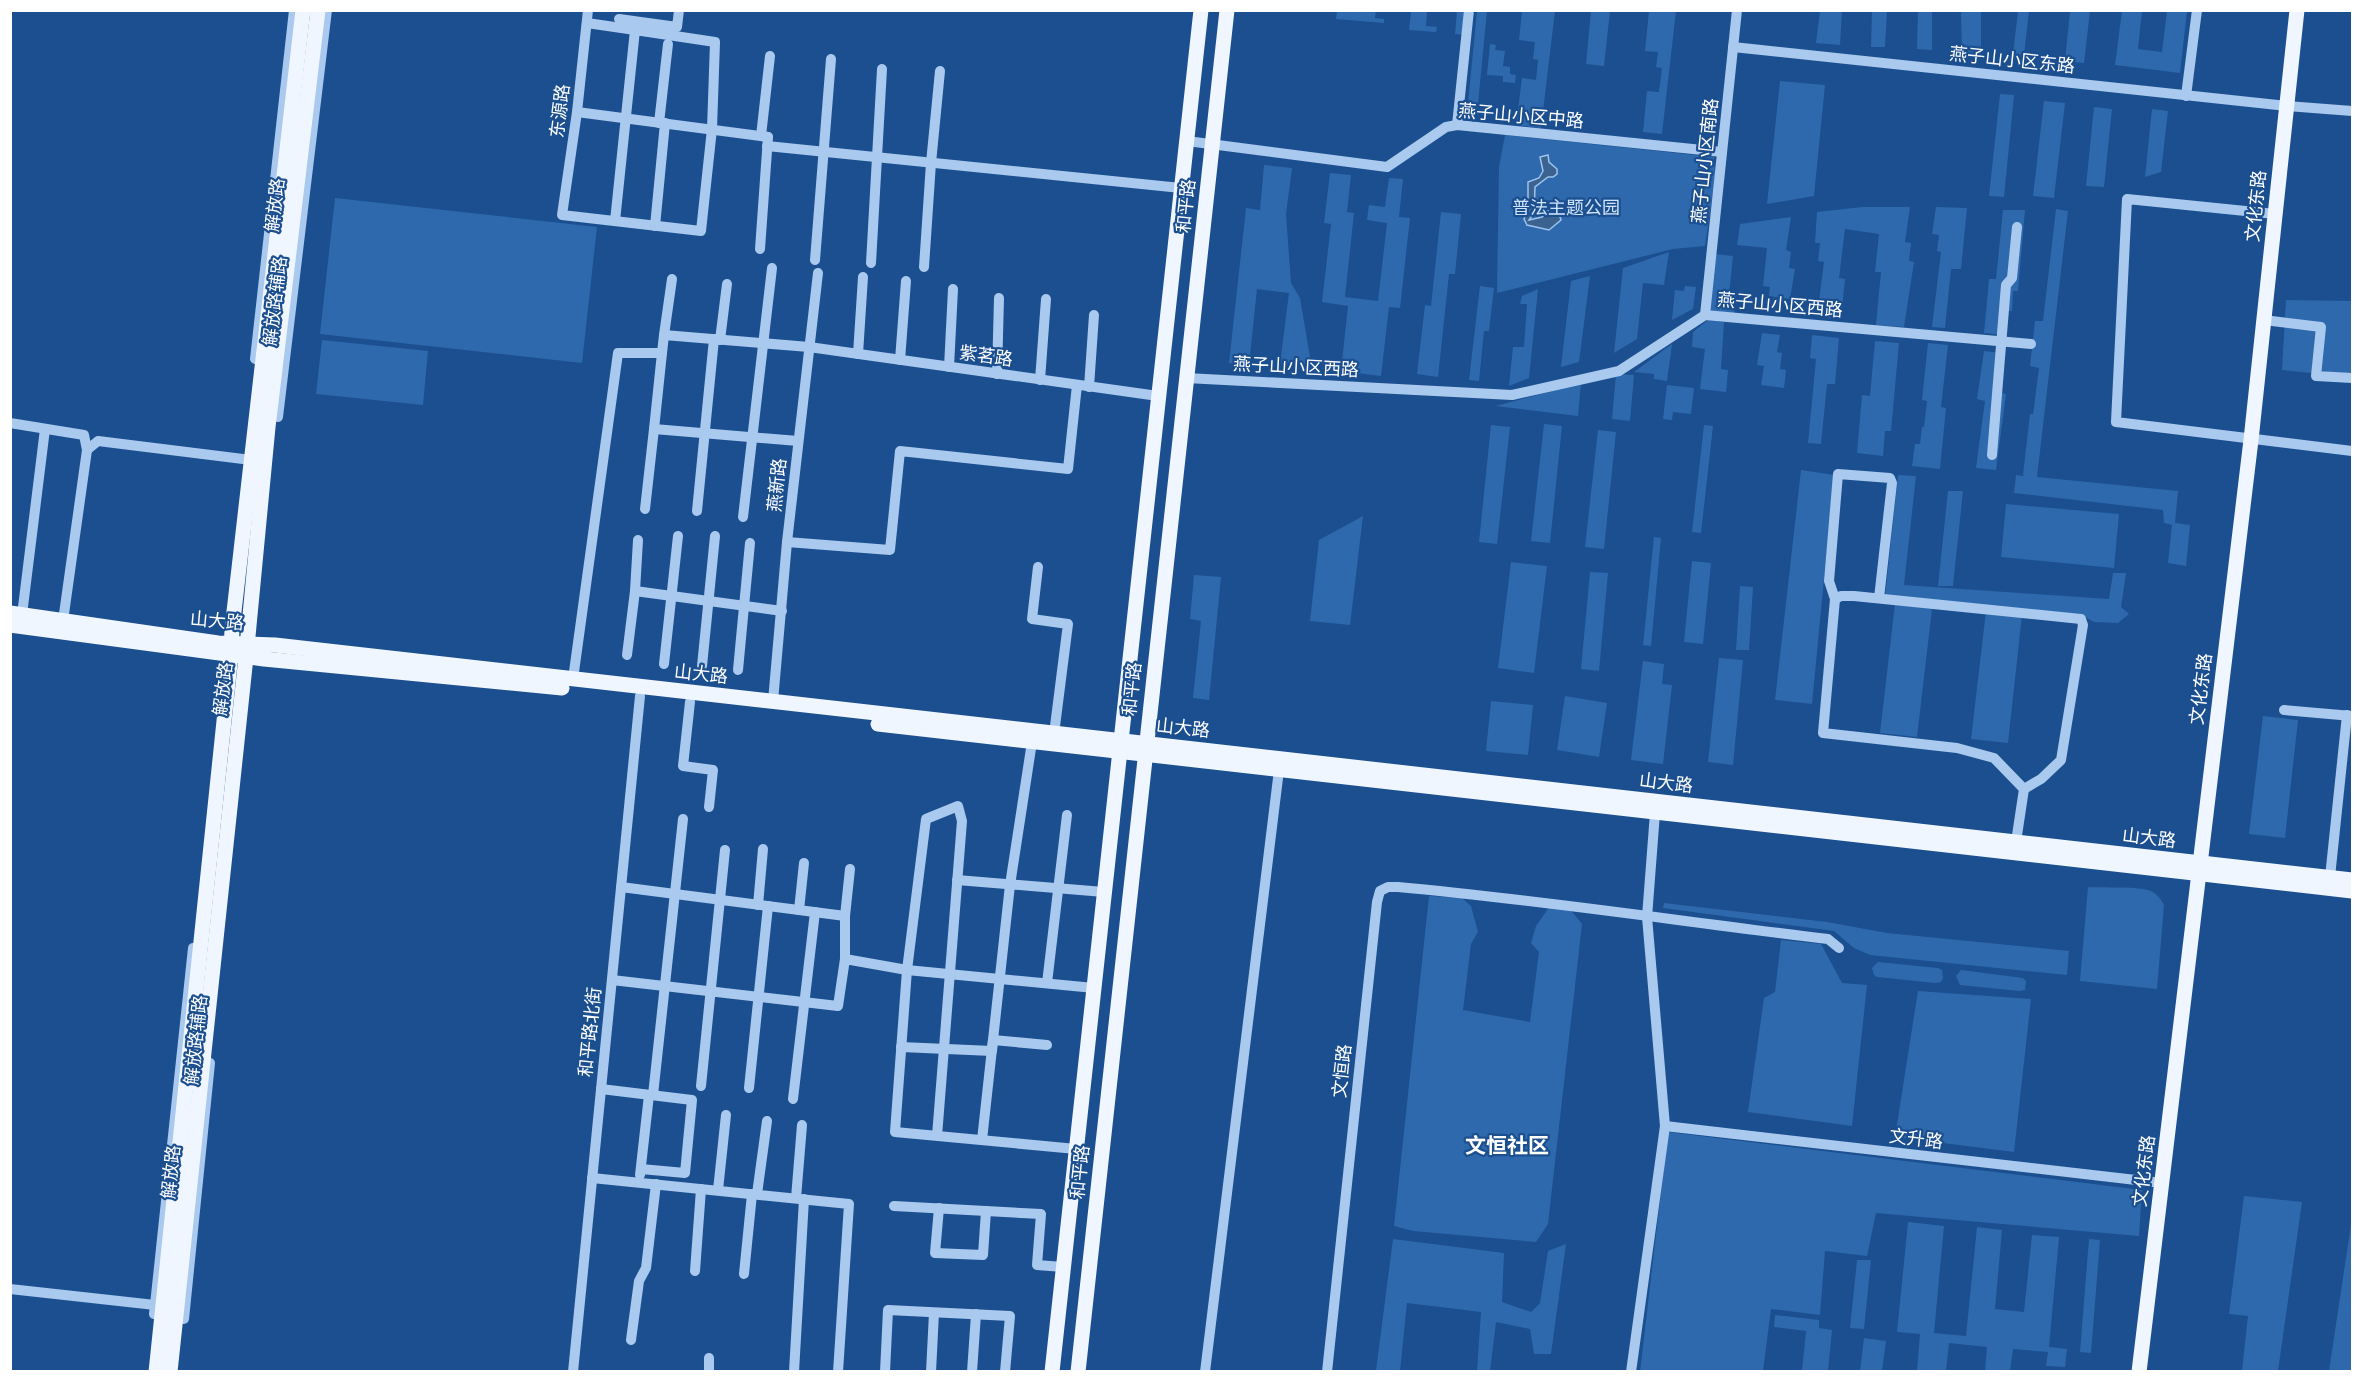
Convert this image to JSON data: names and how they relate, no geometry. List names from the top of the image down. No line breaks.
{"streets":{"main road":["解放路","和平路","文化东路","山大路"],"street":["燕子山小区东路","东源路","燕子山小区中路","燕子山小区南路","解放路辅路","燕子山小区西路","紫茗路","燕新路","和平路北街","文恒路","文升路"]},"crossings":[["燕子山小区东路","燕子山小区南路"],["燕子山小区东路","文化东路"],["燕子山小区中路","燕子山小区南路"],["燕子山小区中路","和平路"],["燕子山小区南路","燕子山小区西路"],["解放路","解放路辅路"],["解放路","山大路"],["和平路","燕子山小区西路"],["和平路","紫茗路"],["和平路","山大路"],["文化东路","山大路"],["文化东路","文升路"],["紫茗路","燕新路"],["燕新路","山大路"],["山大路","和平路北街"]],"districts":["文恒社区"],"parks":["普法主题公园"]}
